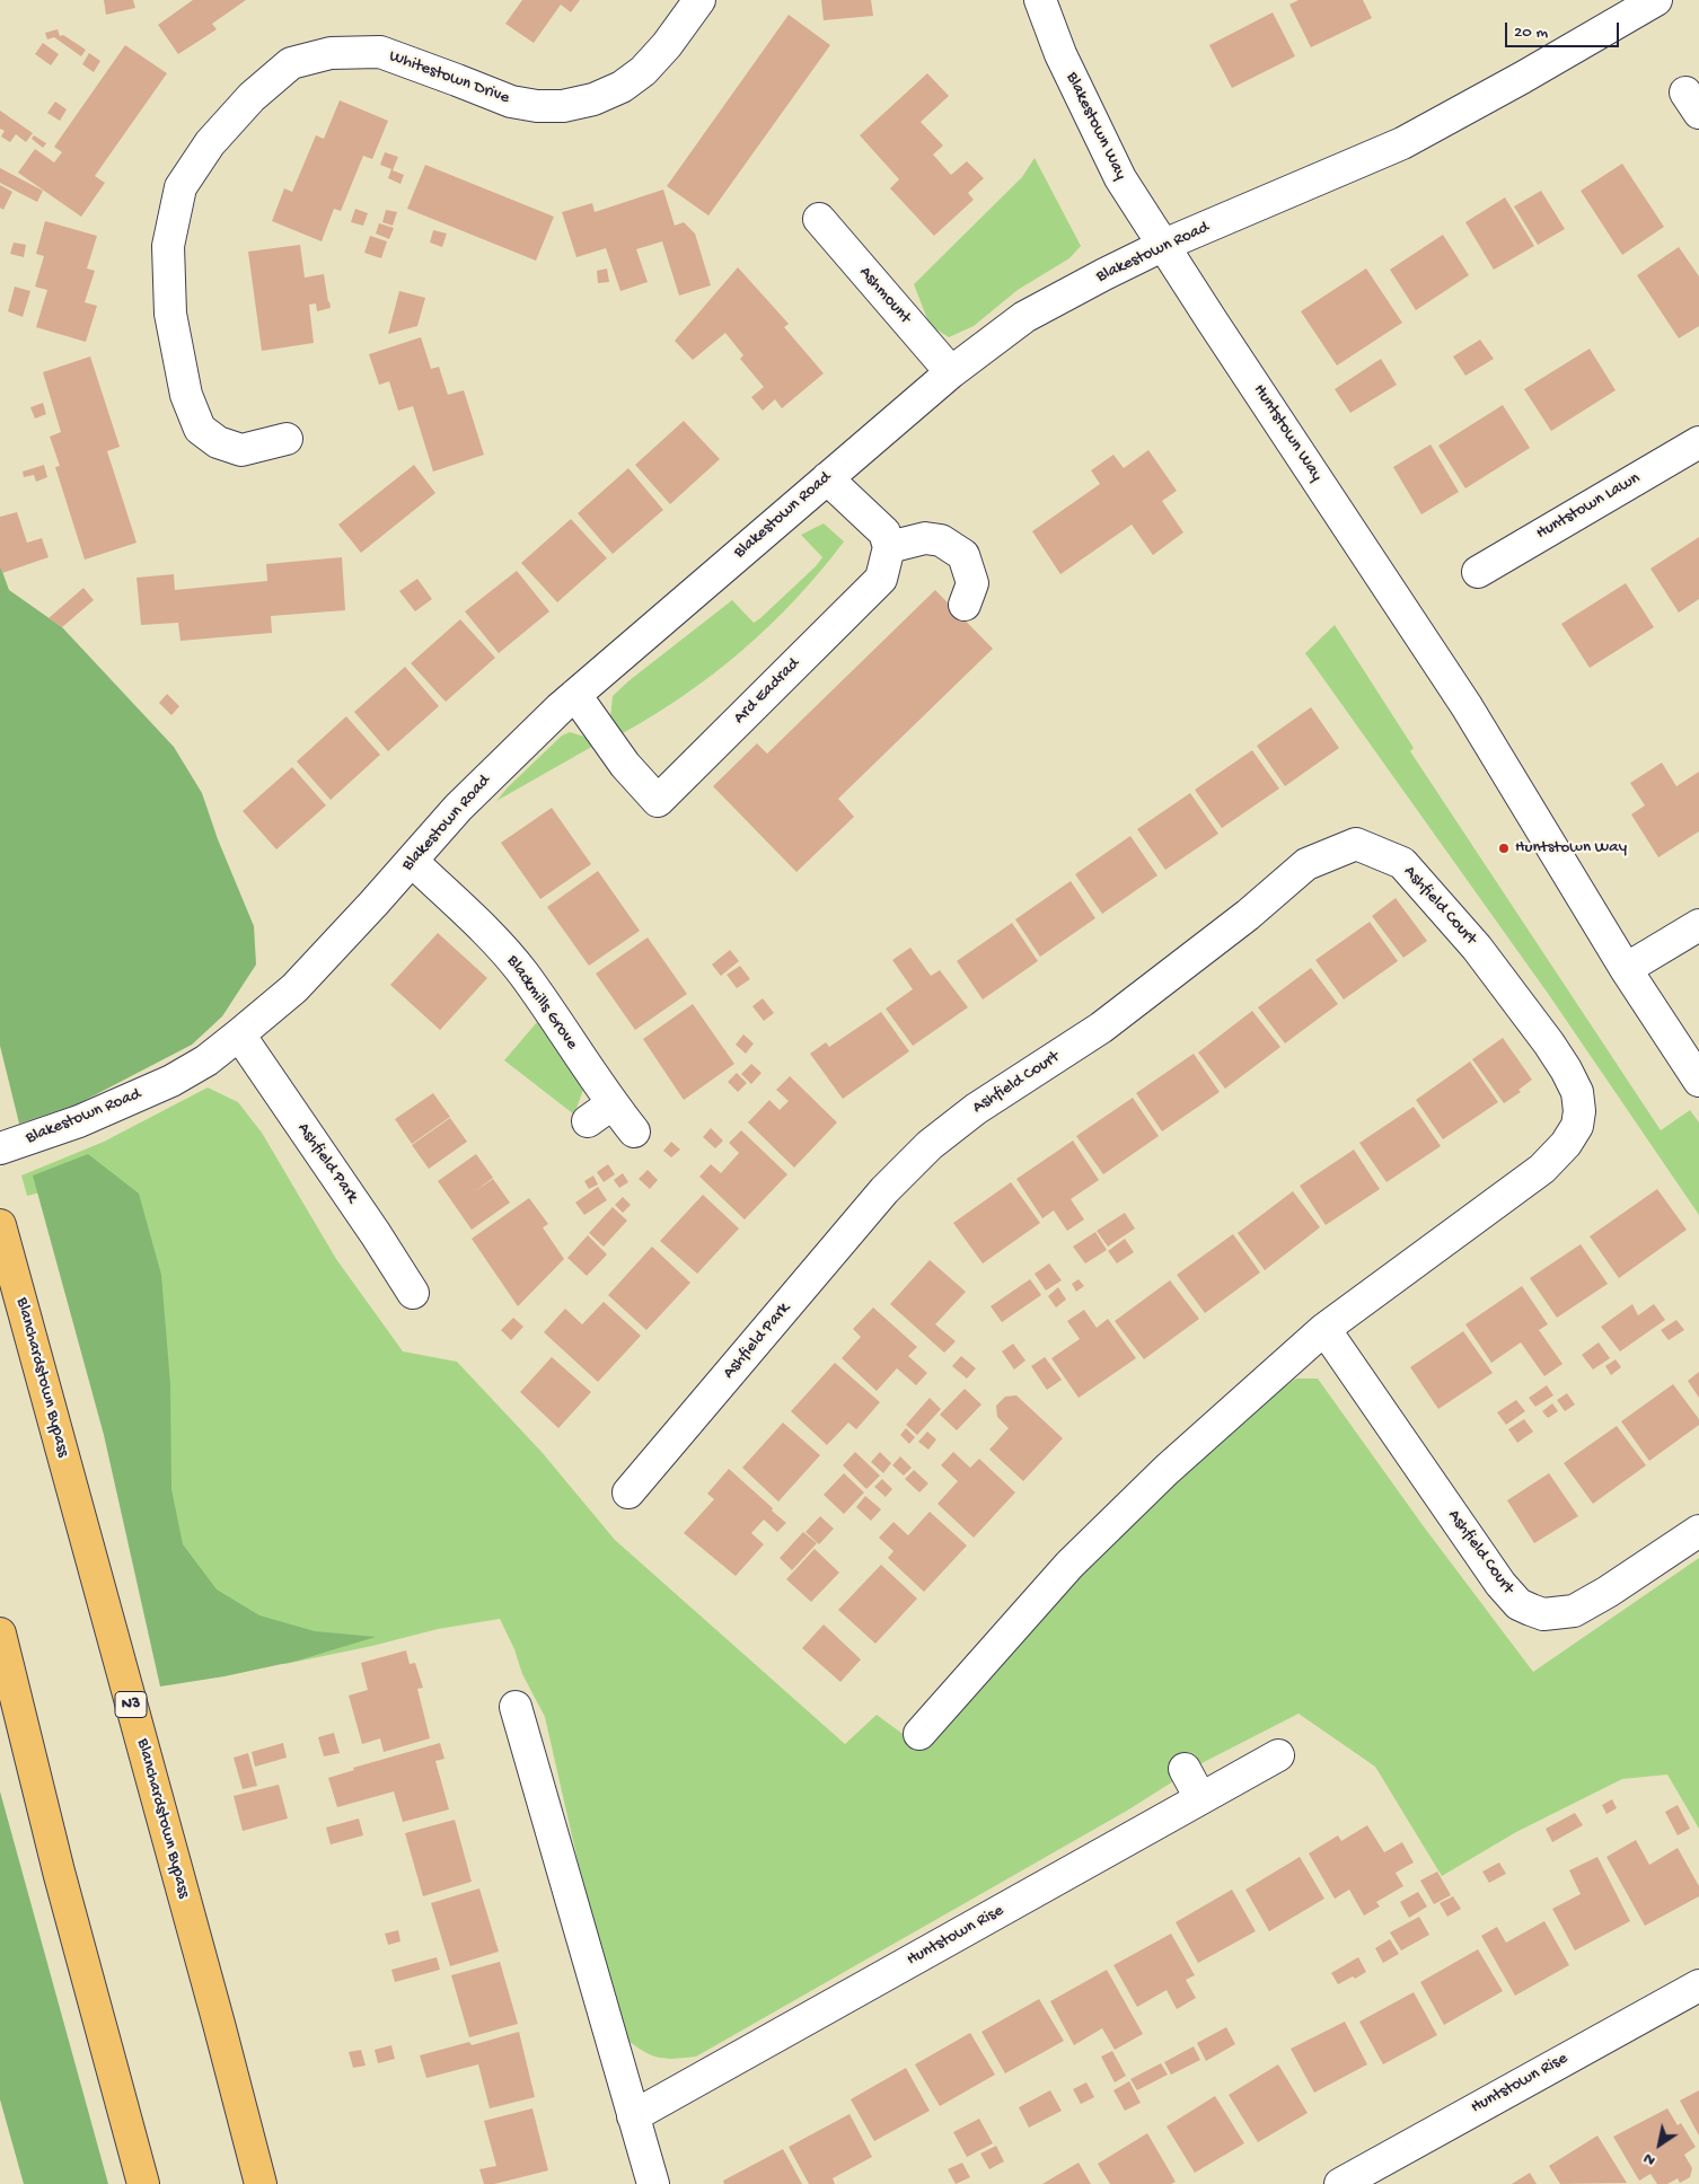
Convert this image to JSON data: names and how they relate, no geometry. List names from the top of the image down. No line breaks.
{"streets":{"highway":["Blanchardstown Bypass","N3"],"street":["Whitestown Drive","Blakestown Way","Blakestown Road","Ashmount","Huntstown Way","Huntstown Lawn","Ard Eadrad","Ashfield Court","Blackmills Grove","Ashfield Park","Huntstown Rise"]},"crossings":[["Blakestown Way","Blakestown Road"],["Blakestown Way","Huntstown Way"],["Blakestown Road","Ashmount"],["Blakestown Road","Huntstown Way"],["Blakestown Road","Ard Eadrad"],["Blakestown Road","Blackmills Grove"],["Blakestown Road","Ashfield Park"],["Ashfield Court","Ashfield Park"]],"places":["Huntstown Way"],"scale_bar":"20 m","north":"bottom left"}
